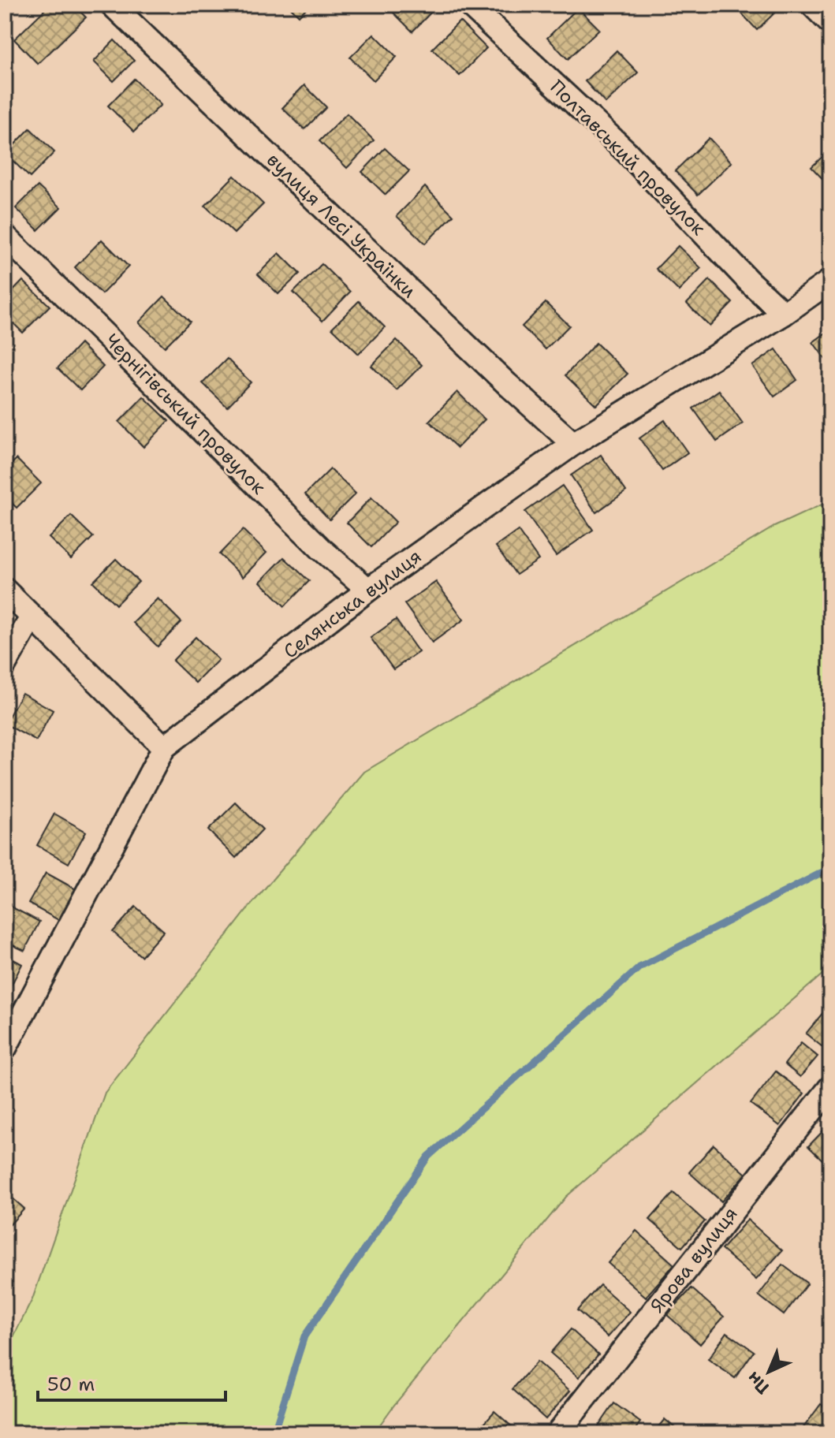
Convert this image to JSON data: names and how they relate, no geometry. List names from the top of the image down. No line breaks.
{"streets":{"street":["Полтавський провулок","вулиця Лесі Українки","Чернігівський провулок","Селянська вулиця","Ярова вулиця"]},"crossings":[["Полтавський провулок","Селянська вулиця"],["вулиця Лесі Українки","Селянська вулиця"],["Чернігівський провулок","Селянська вулиця"]],"scale_bar":"50 m","north":"bottom left"}
